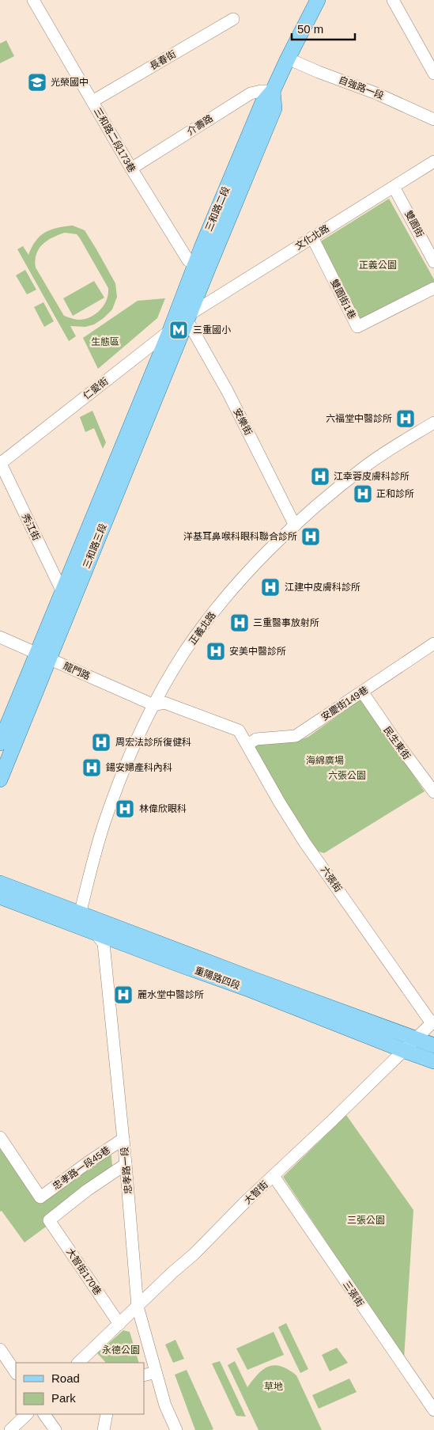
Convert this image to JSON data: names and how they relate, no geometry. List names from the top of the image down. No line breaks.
{"streets":{"main road":["三和路二段","三和路三段","重陽路四段"],"street":["長春街","自強路一段","介壽路","三和路二段173巷","雙園街","文化北路","雙園街1巷","仁愛街","安樂街","秀江街","正義北路","龍門路","安慶街149巷","民生東街","六張街","忠孝路一段45巷","忠孝路一段","大智街","大智街170巷","三張街"]},"crossings":[["長春街","三和路二段173巷"],["自強路一段","三和路二段"],["介壽路","三和路二段173巷"],["介壽路","三和路二段"],["三和路二段173巷","三和路二段"],["三和路二段","文化北路"],["三和路二段","仁愛街"],["三和路二段","安樂街"],["三和路二段","三和路三段"],["雙園街","文化北路"],["文化北路","雙園街1巷"],["文化北路","仁愛街"],["文化北路","安樂街"],["文化北路","三和路三段"],["仁愛街","安樂街"],["仁愛街","秀江街"],["仁愛街","三和路三段"],["安樂街","三和路三段"],["安樂街","正義北路"],["秀江街","三和路三段"],["三和路三段","龍門路"],["正義北路","龍門路"],["正義北路","六張街"],["正義北路","重陽路四段"],["正義北路","忠孝路一段"],["龍門路","六張街"],["安慶街149巷","民生東街"],["安慶街149巷","六張街"],["六張街","大智街"],["重陽路四段","忠孝路一段"],["重陽路四段","大智街"],["忠孝路一段45巷","忠孝路一段"],["忠孝路一段","大智街"],["忠孝路一段","大智街170巷"],["大智街","大智街170巷"],["大智街","三張街"]],"parks":["正義公園","生態區","海綿廣場","六張公園","三張公園","永德公園","草地"],"places":{"school or university":["光榮國中"],"metro station":["三重國小"],"hospital":["六福堂中醫診所","江幸蓉皮膚科診所","正和診所","洋基耳鼻喉科眼科聯合診所","江建中皮膚科診所","三重醫事放射所","安美中醫診所","周宏法診所復健科","鍚安婦產科內科","林偉欣眼科","麗水堂中醫診所"]},"legend":["Road","Park"],"scale_bar":"50 m"}
